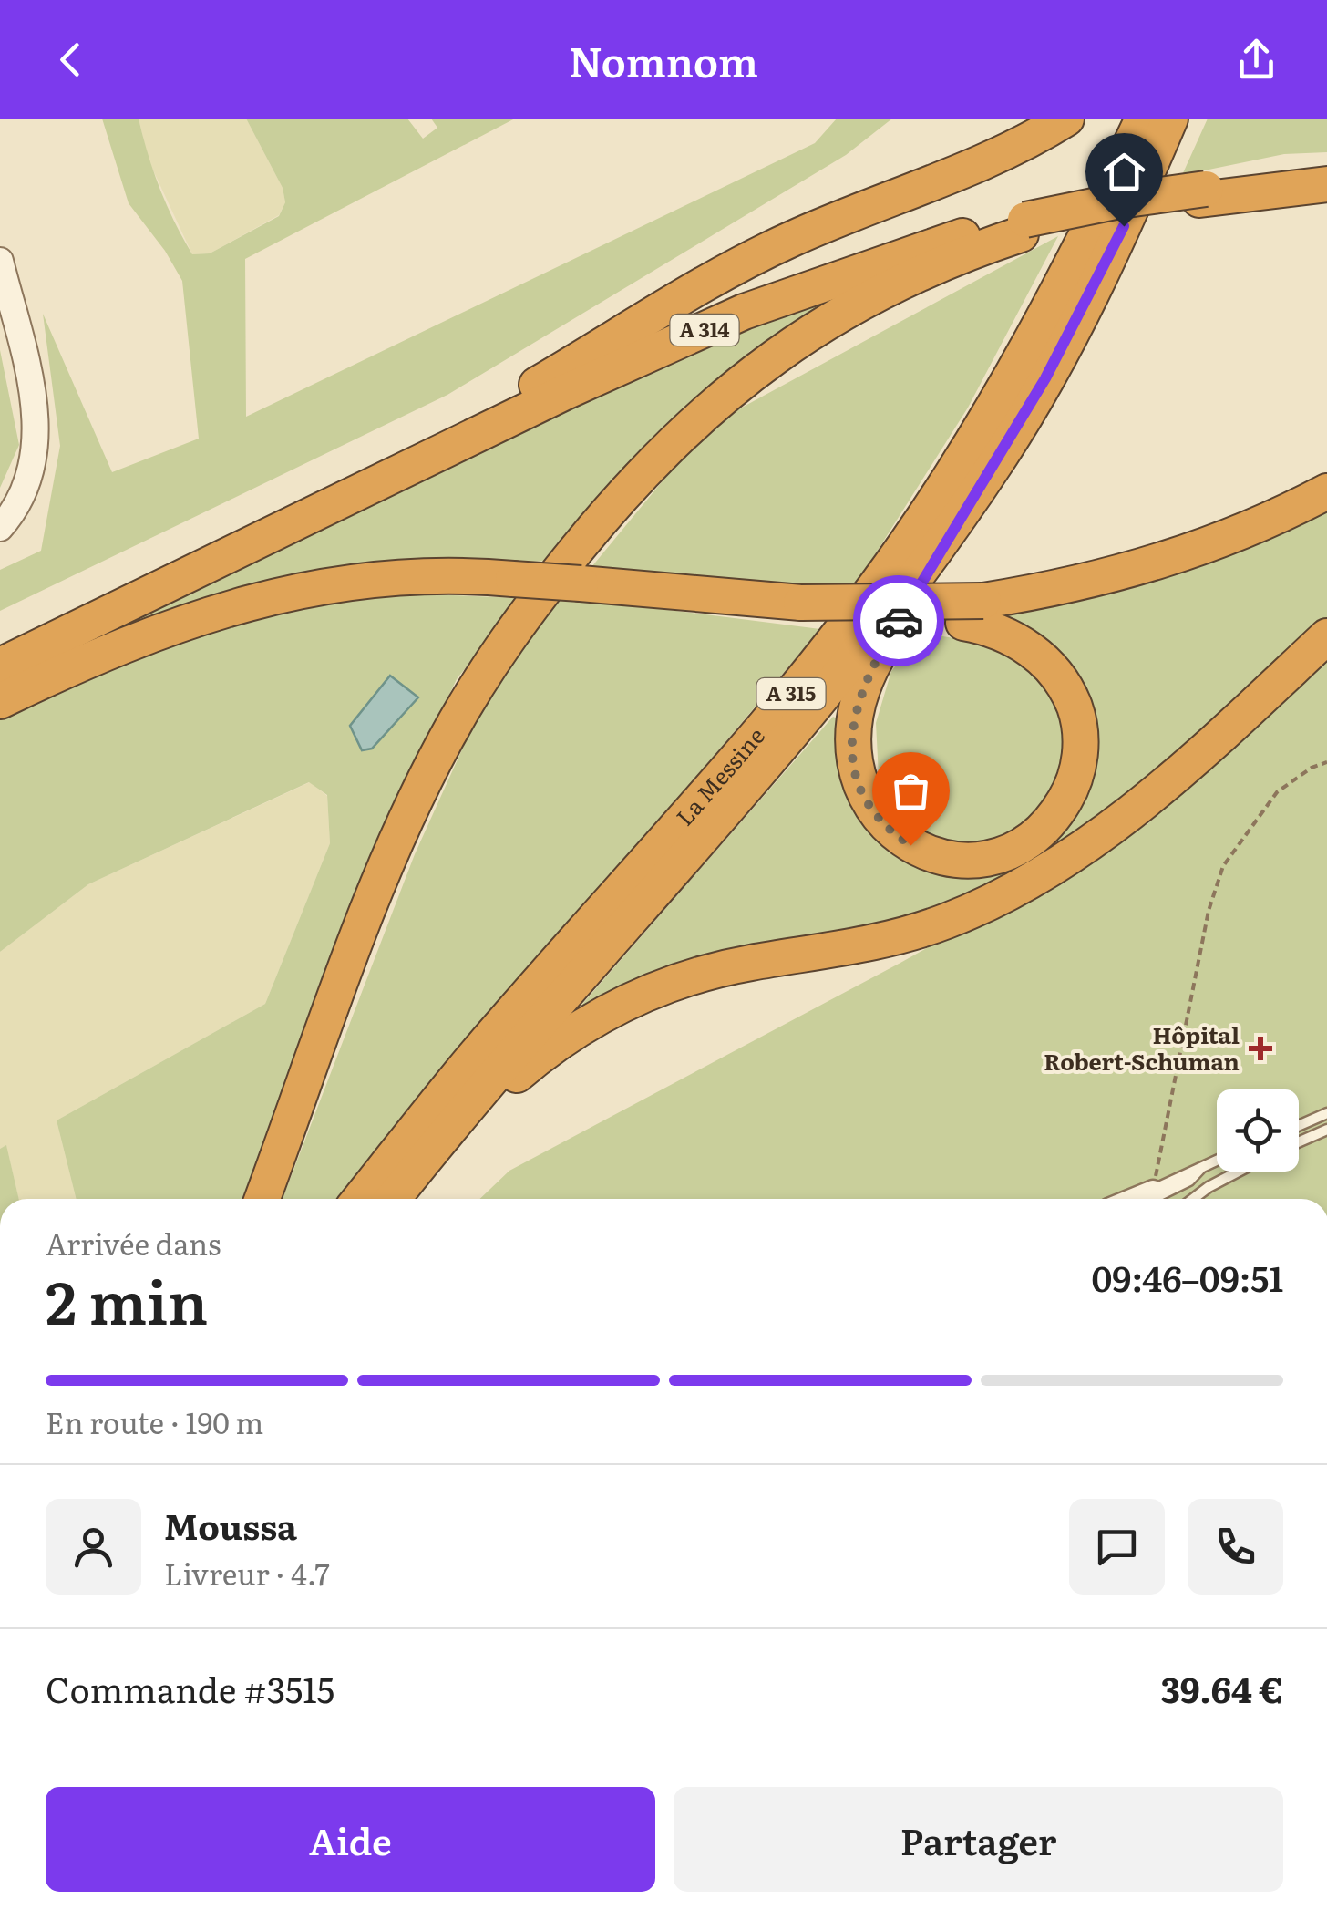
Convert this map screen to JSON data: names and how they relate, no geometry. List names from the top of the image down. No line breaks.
{"streets":{"highway":["A 314","A 315","La Messine"]},"places":{"health":["Hôpital Robert-Schuman"]},"page":{"header":"Nomnom","heading":["2 min","Arrivée dans","09:46–09:51"],"panel":["Moussa","Livreur · 4.7","Commande #3515","39.64 €"],"bar":"En route · 190 m","buttons":["Aide","Partager"]}}
